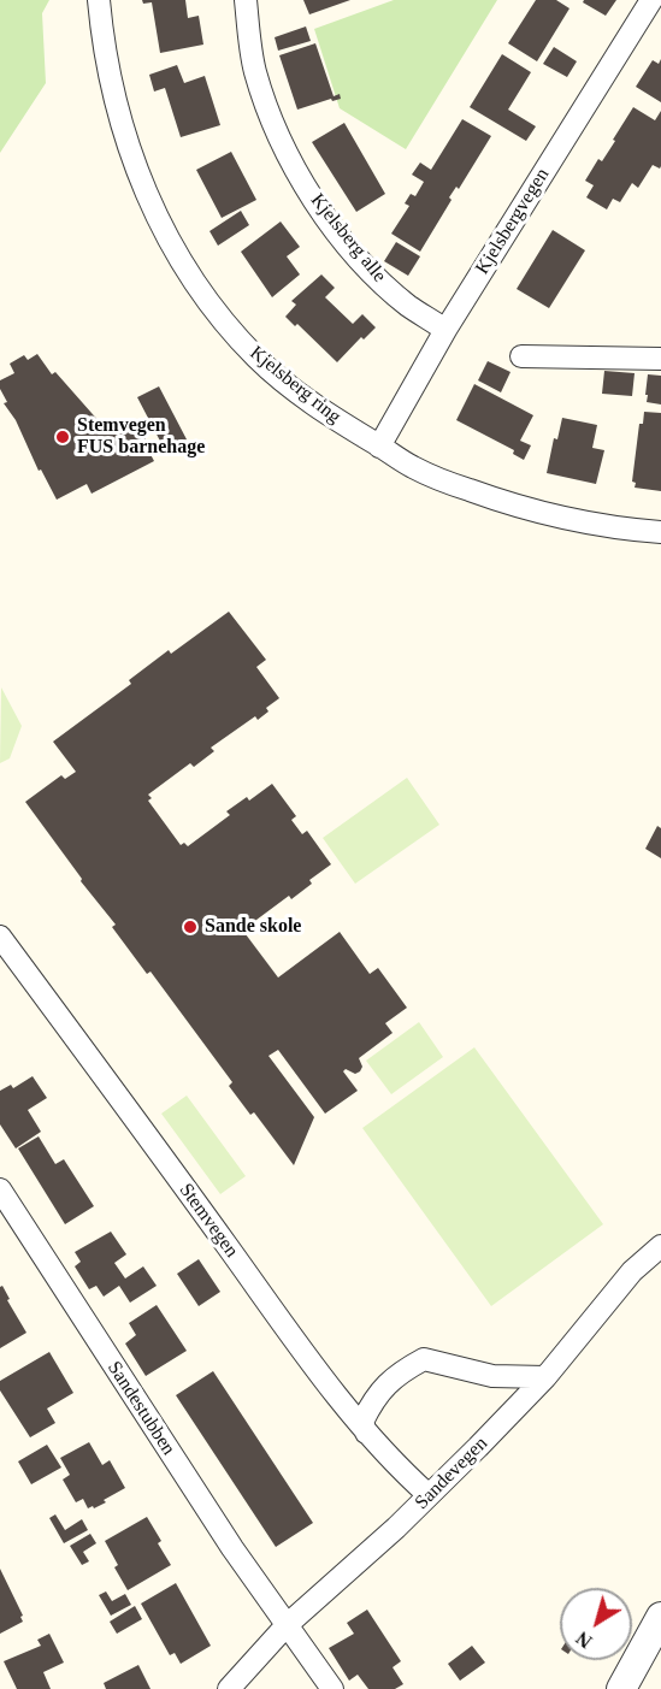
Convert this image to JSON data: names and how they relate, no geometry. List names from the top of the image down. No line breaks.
{"streets":{"street":["Kjelsbergvegen","Kjelsberg alle","Kjelsberg ring","Stemvegen","Sandestubben","Sandevegen"]},"crossings":[["Kjelsbergvegen","Kjelsberg alle"],["Kjelsbergvegen","Kjelsberg ring"],["Stemvegen","Sandevegen"],["Sandestubben","Sandevegen"]],"places":["Stemvegen FUS barnehage","Sande skole"],"north":"bottom left"}
